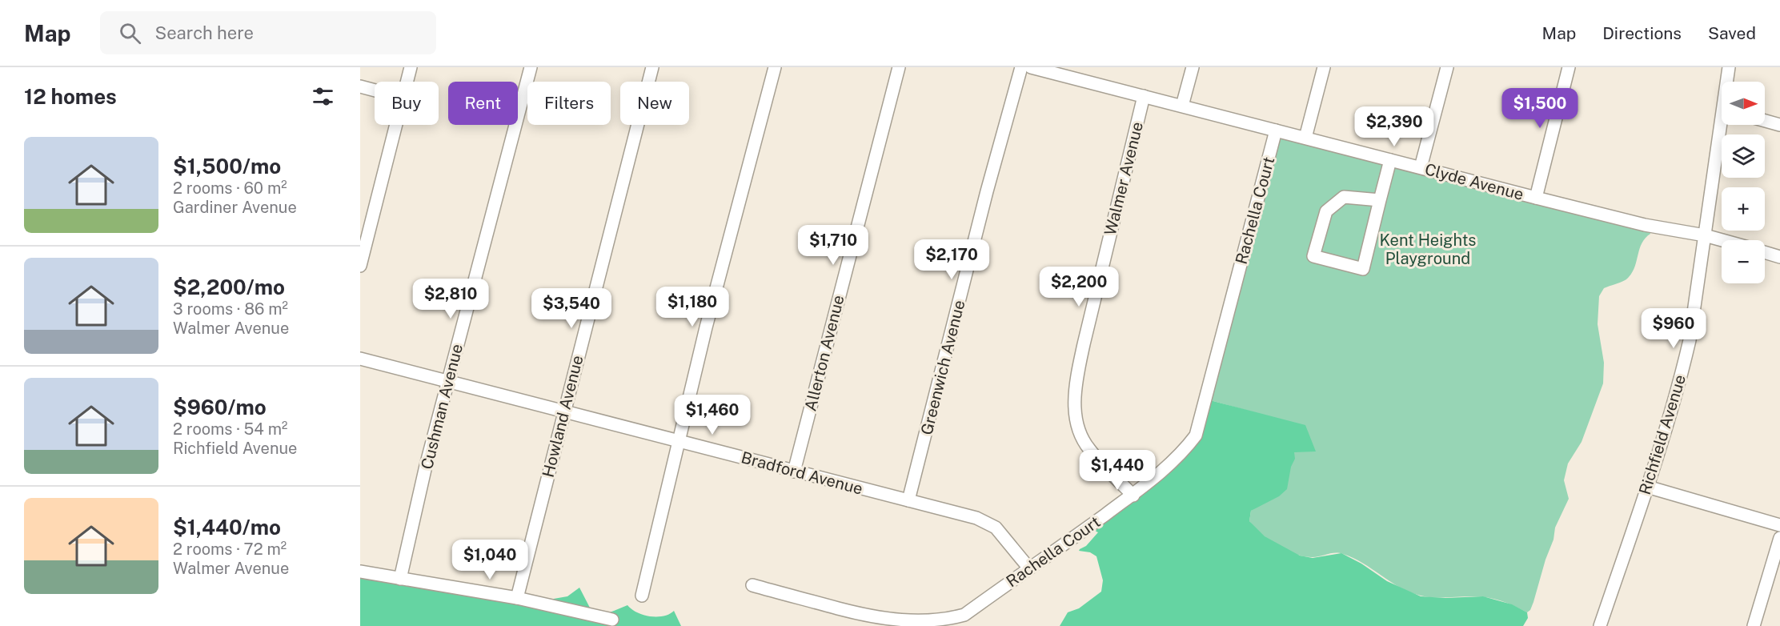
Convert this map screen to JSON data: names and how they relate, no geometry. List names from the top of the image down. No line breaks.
{"streets":{"street":["Walmer Avenue","Clyde Avenue","Rachella Court","Allerton Avenue","Greenwich Avenue","Cushman Avenue","Howland Avenue","Richfield Avenue","Bradford Avenue"]},"crossings":[["Walmer Avenue","Clyde Avenue"],["Walmer Avenue","Rachella Court"],["Clyde Avenue","Rachella Court"],["Clyde Avenue","Richfield Avenue"],["Rachella Court","Bradford Avenue"],["Allerton Avenue","Bradford Avenue"],["Greenwich Avenue","Bradford Avenue"],["Cushman Avenue","Bradford Avenue"],["Howland Avenue","Bradford Avenue"]],"parks":["Kent Heights Playground"],"north":"right","page":{"header":"Map","search":"Search here","nav":["Map","Directions","Saved"],"heading":"12 homes","map_buttons":["+","−"],"chip":["Buy","Rent","Filters","New"],"price":["$1,500","$2,390","$1,710","$2,170","$2,200","$2,810","$1,180","$3,540","$960","$1,460","$1,440","$1,040"],"list":[{"name":"$1,500/mo","note":"2 rooms · 60 m² · Gardiner Avenue"},{"name":"$2,200/mo","note":"3 rooms · 86 m² · Walmer Avenue"},{"name":"$960/mo","note":"2 rooms · 54 m² · Richfield Avenue"},{"name":"$1,440/mo","note":"2 rooms · 72 m² · Walmer Avenue"}]}}
